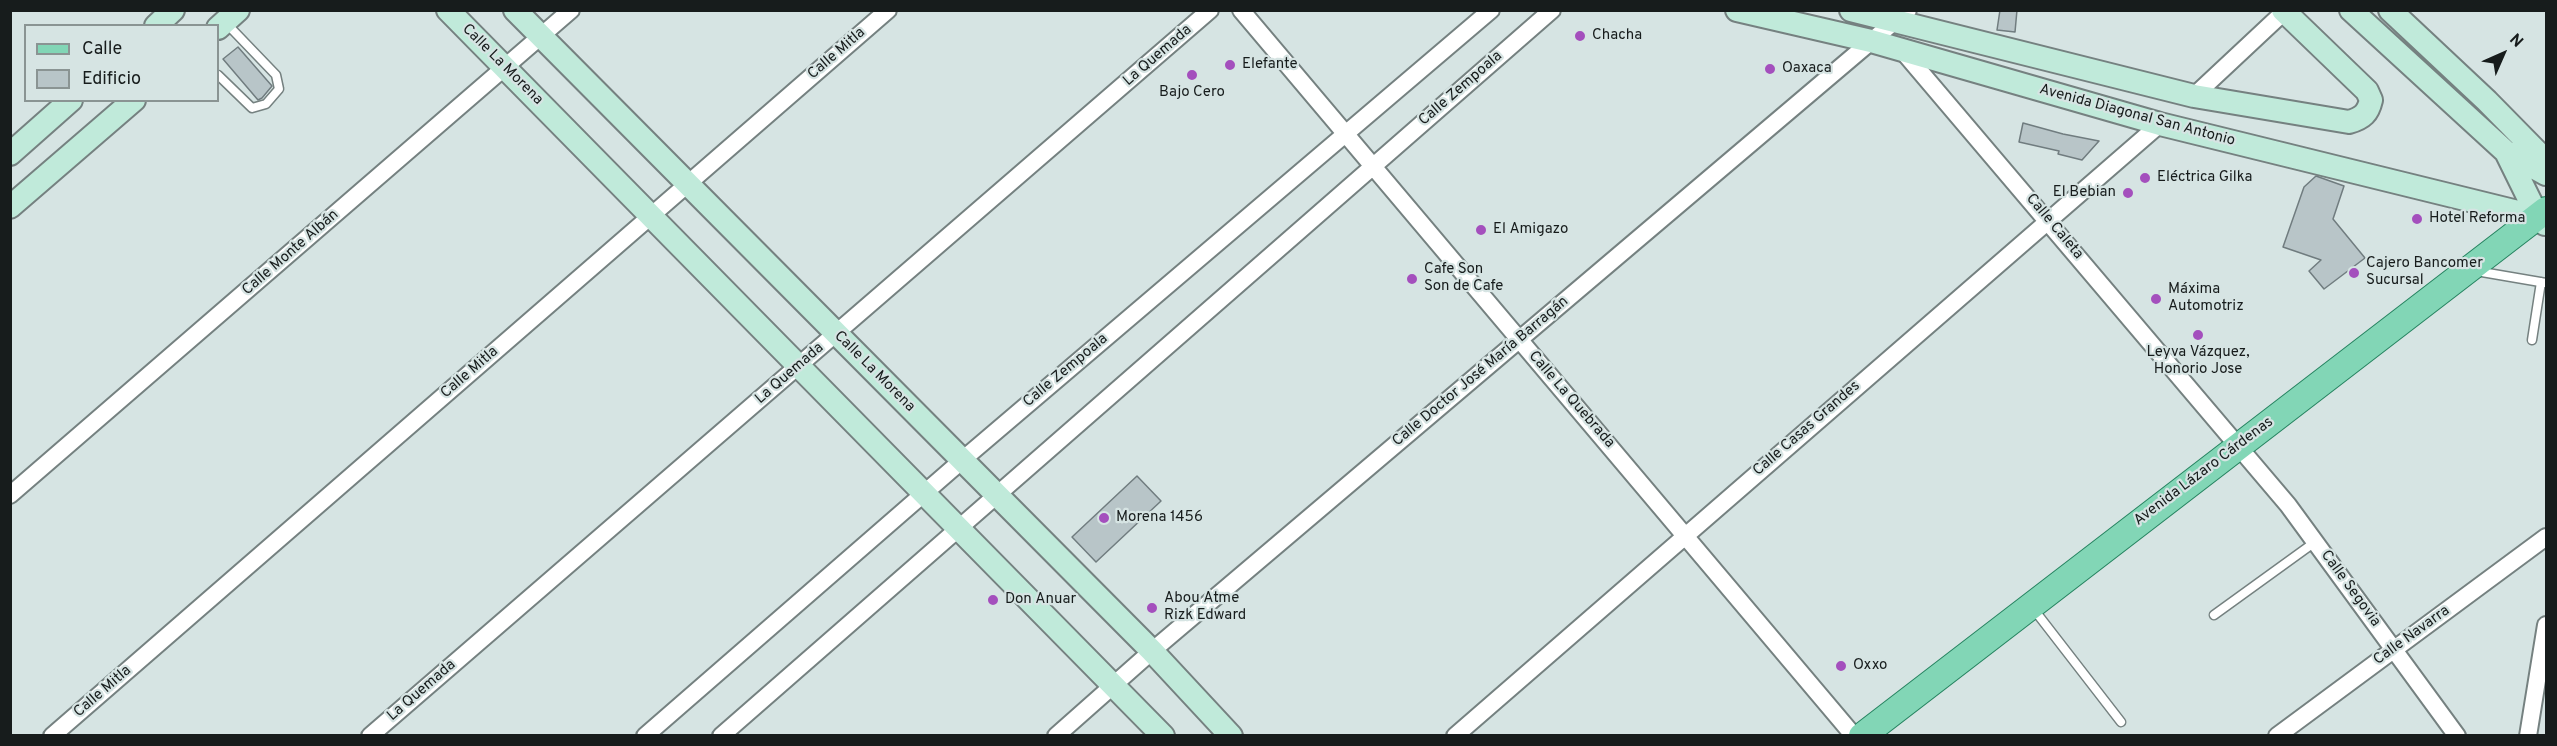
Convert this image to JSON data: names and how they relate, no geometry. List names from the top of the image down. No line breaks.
{"streets":{"main road":["Avenida Lázaro Cárdenas"],"street":["Calle Mitla","La Quemada","Calle La Morena","Calle Zempoala","Avenida Diagonal San Antonio","Calle Caleta","Calle Monte Albán","Calle Doctor José María Barragán","Calle La Quebrada","Calle Casas Grandes","Calle Segovia","Calle Navarra"]},"crossings":[["Calle Mitla","Calle La Morena"],["La Quemada","Calle La Morena"],["Calle La Morena","Calle Zempoala"],["Calle La Morena","Calle Monte Albán"],["Calle La Morena","Calle Doctor José María Barragán"],["Calle Zempoala","Calle La Quebrada"],["Avenida Diagonal San Antonio","Calle Caleta"],["Avenida Diagonal San Antonio","Calle Doctor José María Barragán"],["Avenida Diagonal San Antonio","Calle Casas Grandes"],["Avenida Diagonal San Antonio","Avenida Lázaro Cárdenas"],["Calle Caleta","Calle Casas Grandes"],["Calle Caleta","Avenida Lázaro Cárdenas"],["Calle Caleta","Calle Segovia"],["Calle Doctor José María Barragán","Calle La Quebrada"],["Calle La Quebrada","Calle Casas Grandes"],["Avenida Lázaro Cárdenas","Calle Segovia"],["Calle Segovia","Calle Navarra"]],"places":["Chacha","Elefante","Oaxaca","Bajo Cero","Eléctrica Gilka","El Bebian","Hotel Reforma","El Amigazo","Cajero Bancomer Sucursal","Cafe Son Son de Cafe","Máxima Automotriz","Leyva Vázquez, Honorio Jose","Morena 1456","Don Anuar","Abou Atme Rizk Edward","Oxxo"],"legend":["Calle","Edificio"],"north":"top right"}
